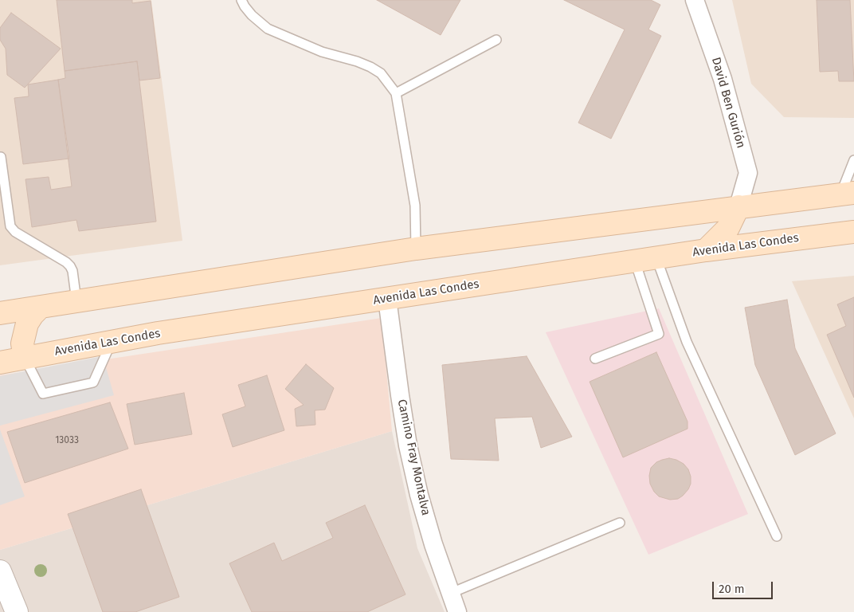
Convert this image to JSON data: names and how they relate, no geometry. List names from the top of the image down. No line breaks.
{"streets":{"main road":["Avenida Las Condes"],"street":["David Ben Gurión","Camino Fray Montalva"]},"crossings":[["Avenida Las Condes","Camino Fray Montalva"]],"house_numbers":["13033"],"scale_bar":"20 m"}
